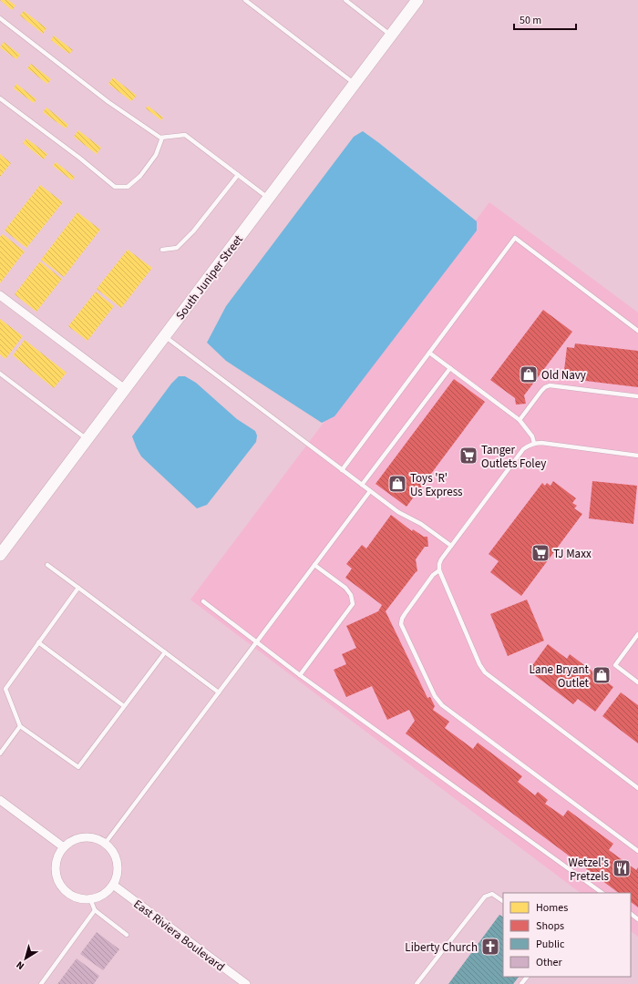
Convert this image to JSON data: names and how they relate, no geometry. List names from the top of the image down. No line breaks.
{"streets":{"street":["South Juniper Street","East Riviera Boulevard"]},"places":{"shop":["Old Navy","Toys 'R' Us Express","Lane Bryant Outlet"],"supermarket":["Tanger Outlets Foley","TJ Maxx"],"restaurant":["Wetzel's Pretzels"],"church":["Liberty Church"]},"legend":["Homes","Shops","Public","Other"],"scale_bar":"50 m","north":"bottom left"}
